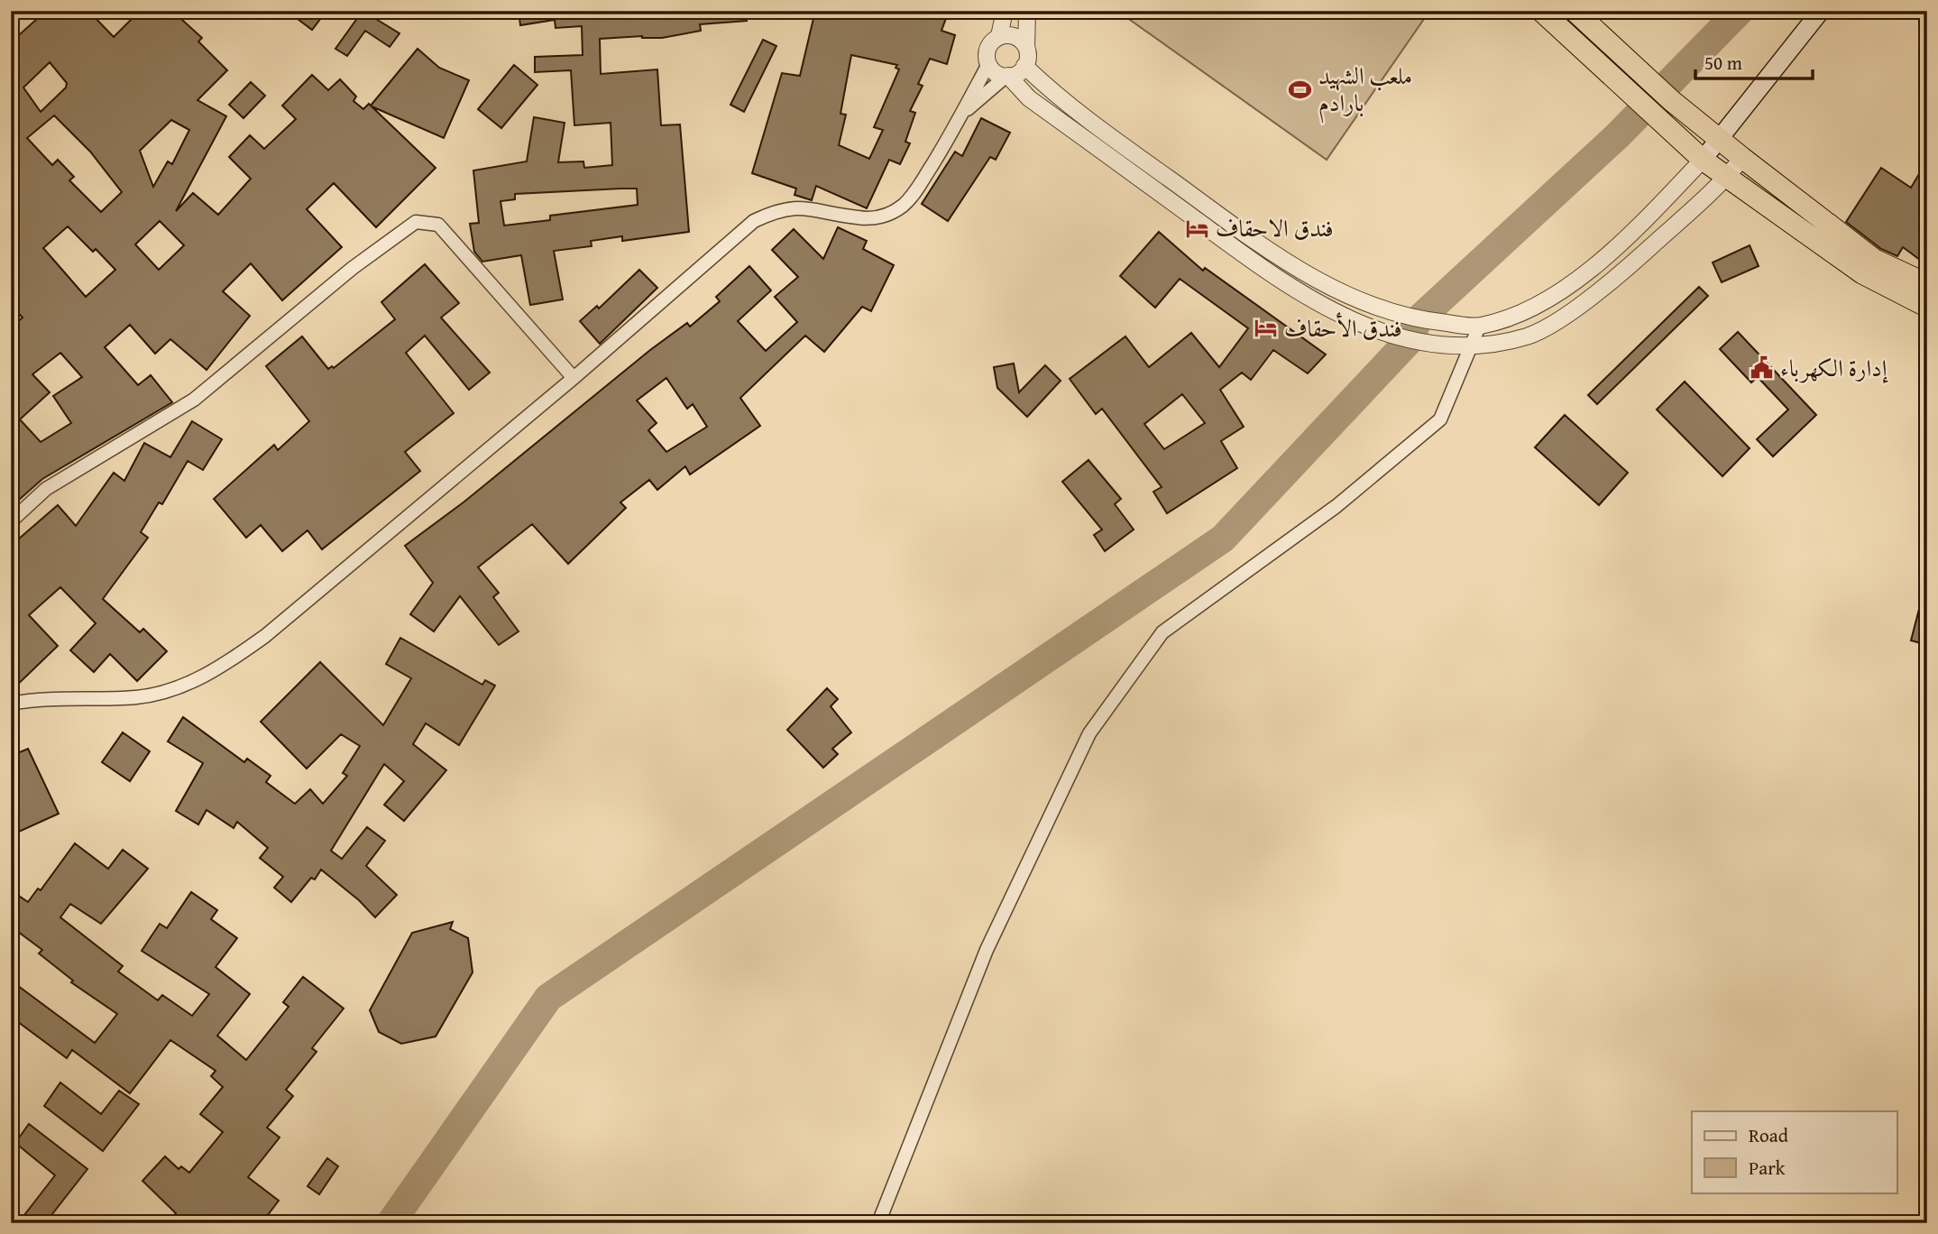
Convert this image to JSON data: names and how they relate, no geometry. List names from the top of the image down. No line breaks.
{"places":{"sports":["ملعب الشهيد بارادم"],"hotel":["فندق الاحقاف","فندق الأحقاف"],"public building":["إدارة الكهرباء"]},"legend":["Road","Park"],"scale_bar":"50 m"}
